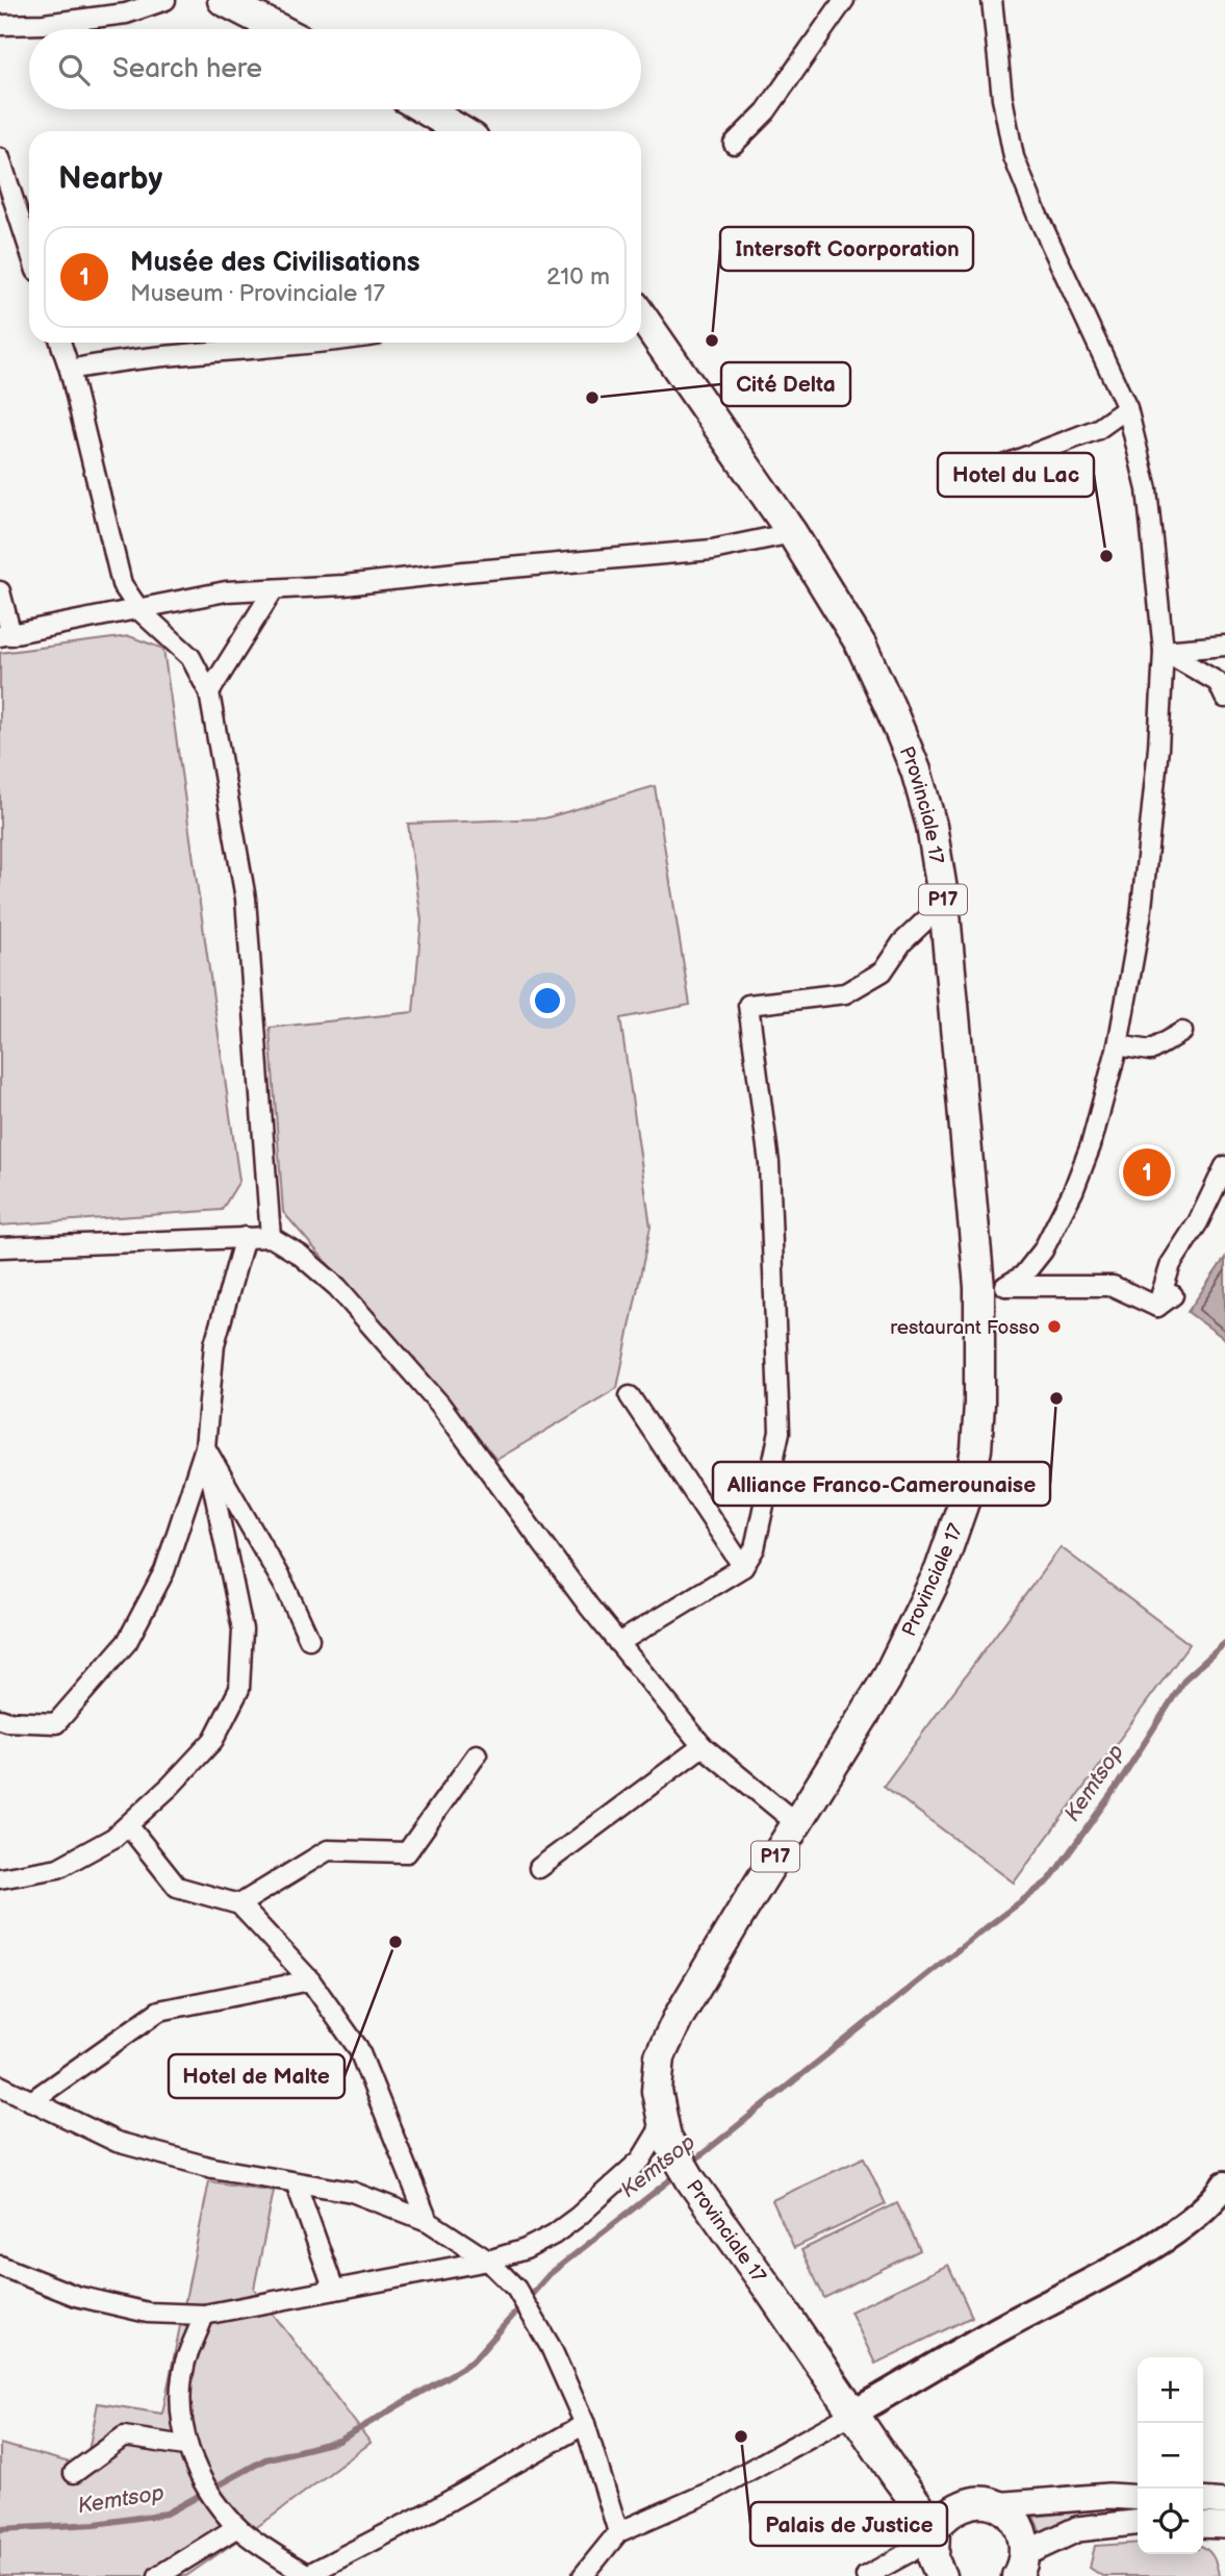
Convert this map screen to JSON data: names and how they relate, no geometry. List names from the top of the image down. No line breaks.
{"streets":{"main road":["Provinciale 17","P17"]},"water":["Kemtsop"],"places":["Intersoft Coorporation","Cité Delta","Hotel du Lac","restaurant Fosso","Alliance Franco-Camerounaise","Hotel de Malte","Palais de Justice"],"page":{"search":"Search here","heading":"Nearby","list":[{"mark":"1","name":"Musée des Civilisations","note":"Museum · Provinciale 17","value":"210 m"}],"pins":"1","map_buttons":["+","−"]}}
